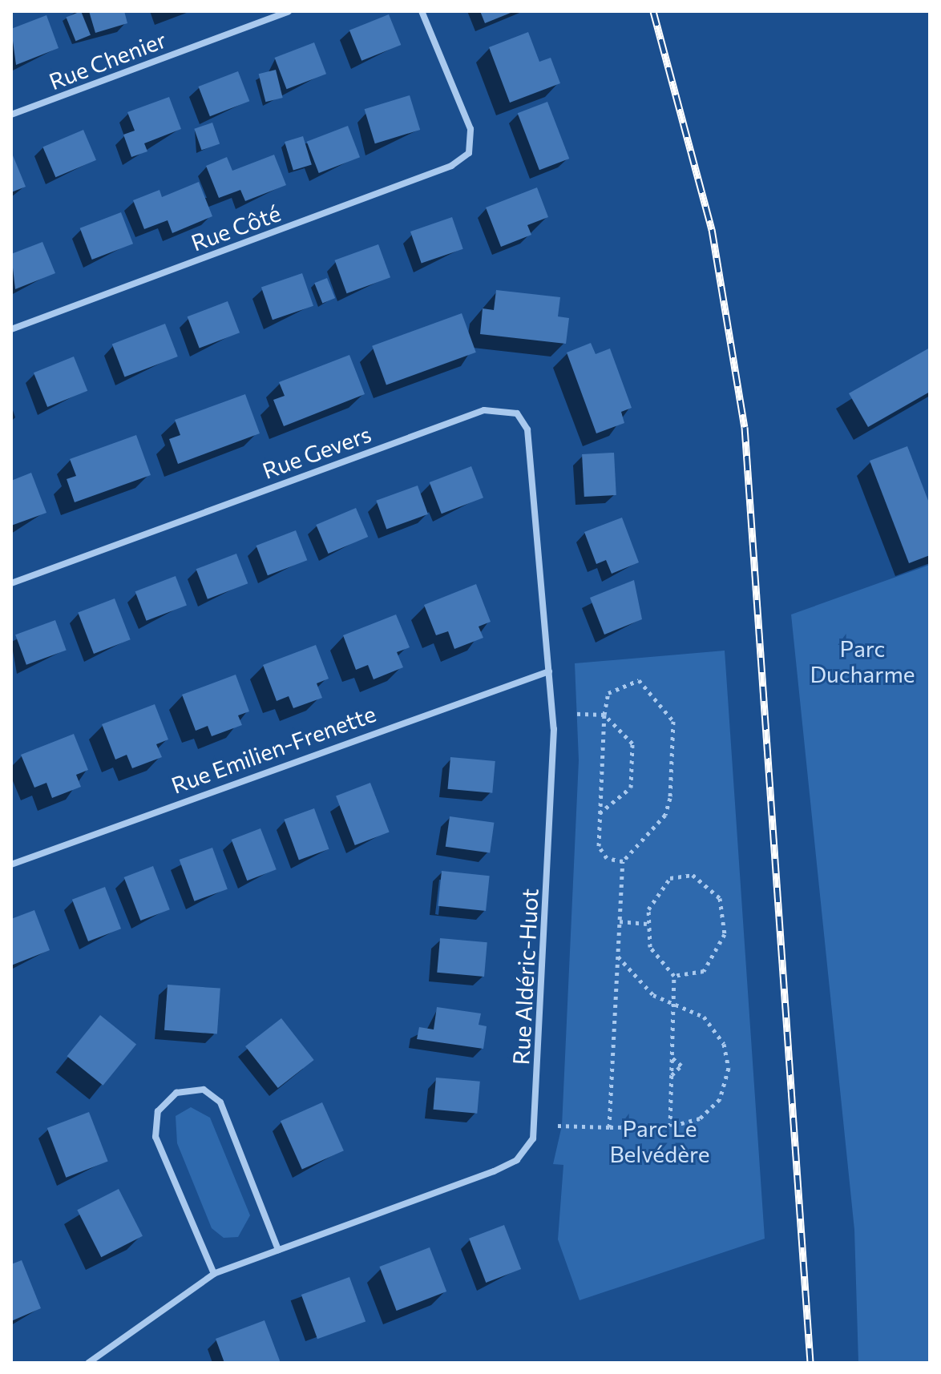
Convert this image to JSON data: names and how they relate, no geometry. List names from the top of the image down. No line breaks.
{"streets":{"street":["Rue Chenier","Rue Côté","Rue Gevers","Rue Emilien-Frenette","Rue Aldéric-Huot"]},"crossings":[["Rue Gevers","Rue Aldéric-Huot"],["Rue Emilien-Frenette","Rue Aldéric-Huot"]],"parks":["Parc Ducharme","Parc Le Belvédère"]}
